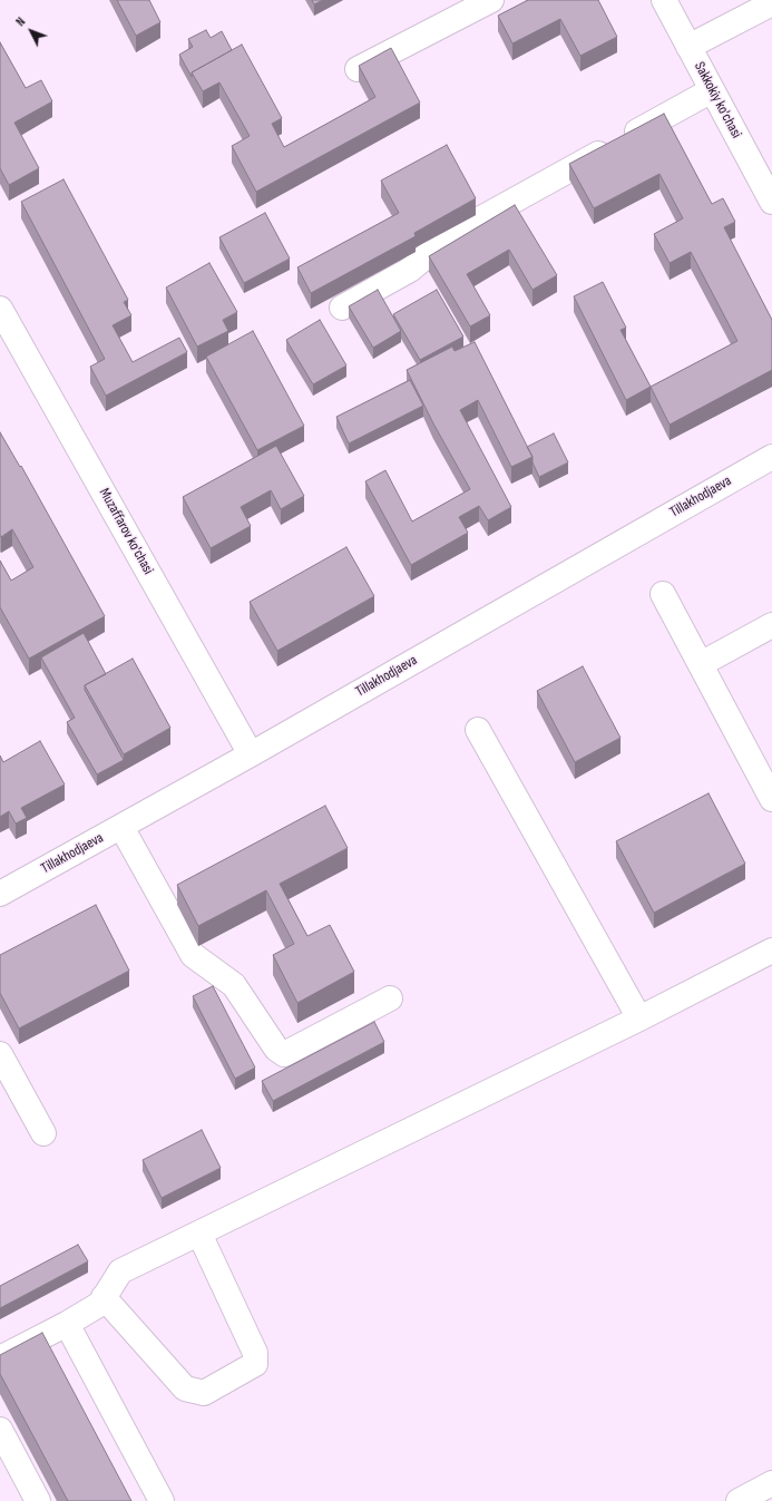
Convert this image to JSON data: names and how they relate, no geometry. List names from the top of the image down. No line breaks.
{"streets":{"street":["Sakkokiy ko'chasi","Tillakhodjaeva","Muzaffarov ko'chasi"]},"crossings":[["Tillakhodjaeva","Muzaffarov ko'chasi"]],"north":"top left"}
